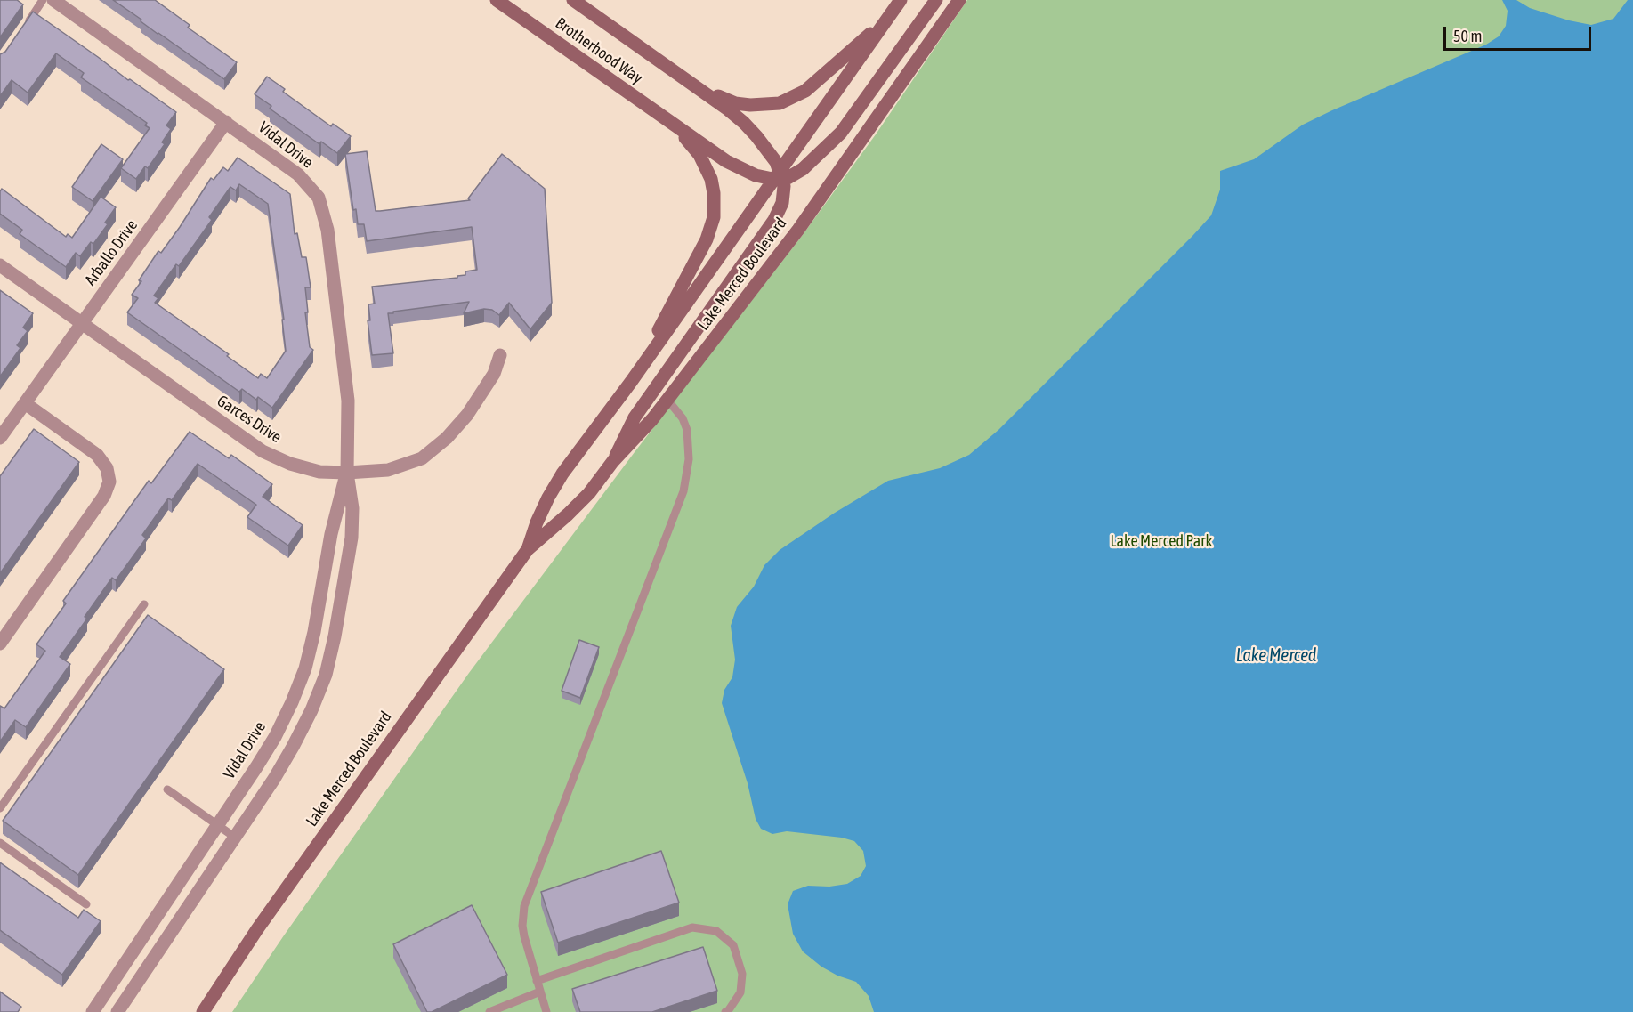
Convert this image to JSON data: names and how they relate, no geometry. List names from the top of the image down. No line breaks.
{"streets":{"main road":["Brotherhood Way","Lake Merced Boulevard"],"street":["Vidal Drive","Arballo Drive","Garces Drive"]},"crossings":[["Vidal Drive","Arballo Drive"],["Vidal Drive","Garces Drive"],["Arballo Drive","Garces Drive"]],"water":["Lake Merced"],"parks":["Lake Merced Park"],"scale_bar":"50 m"}
